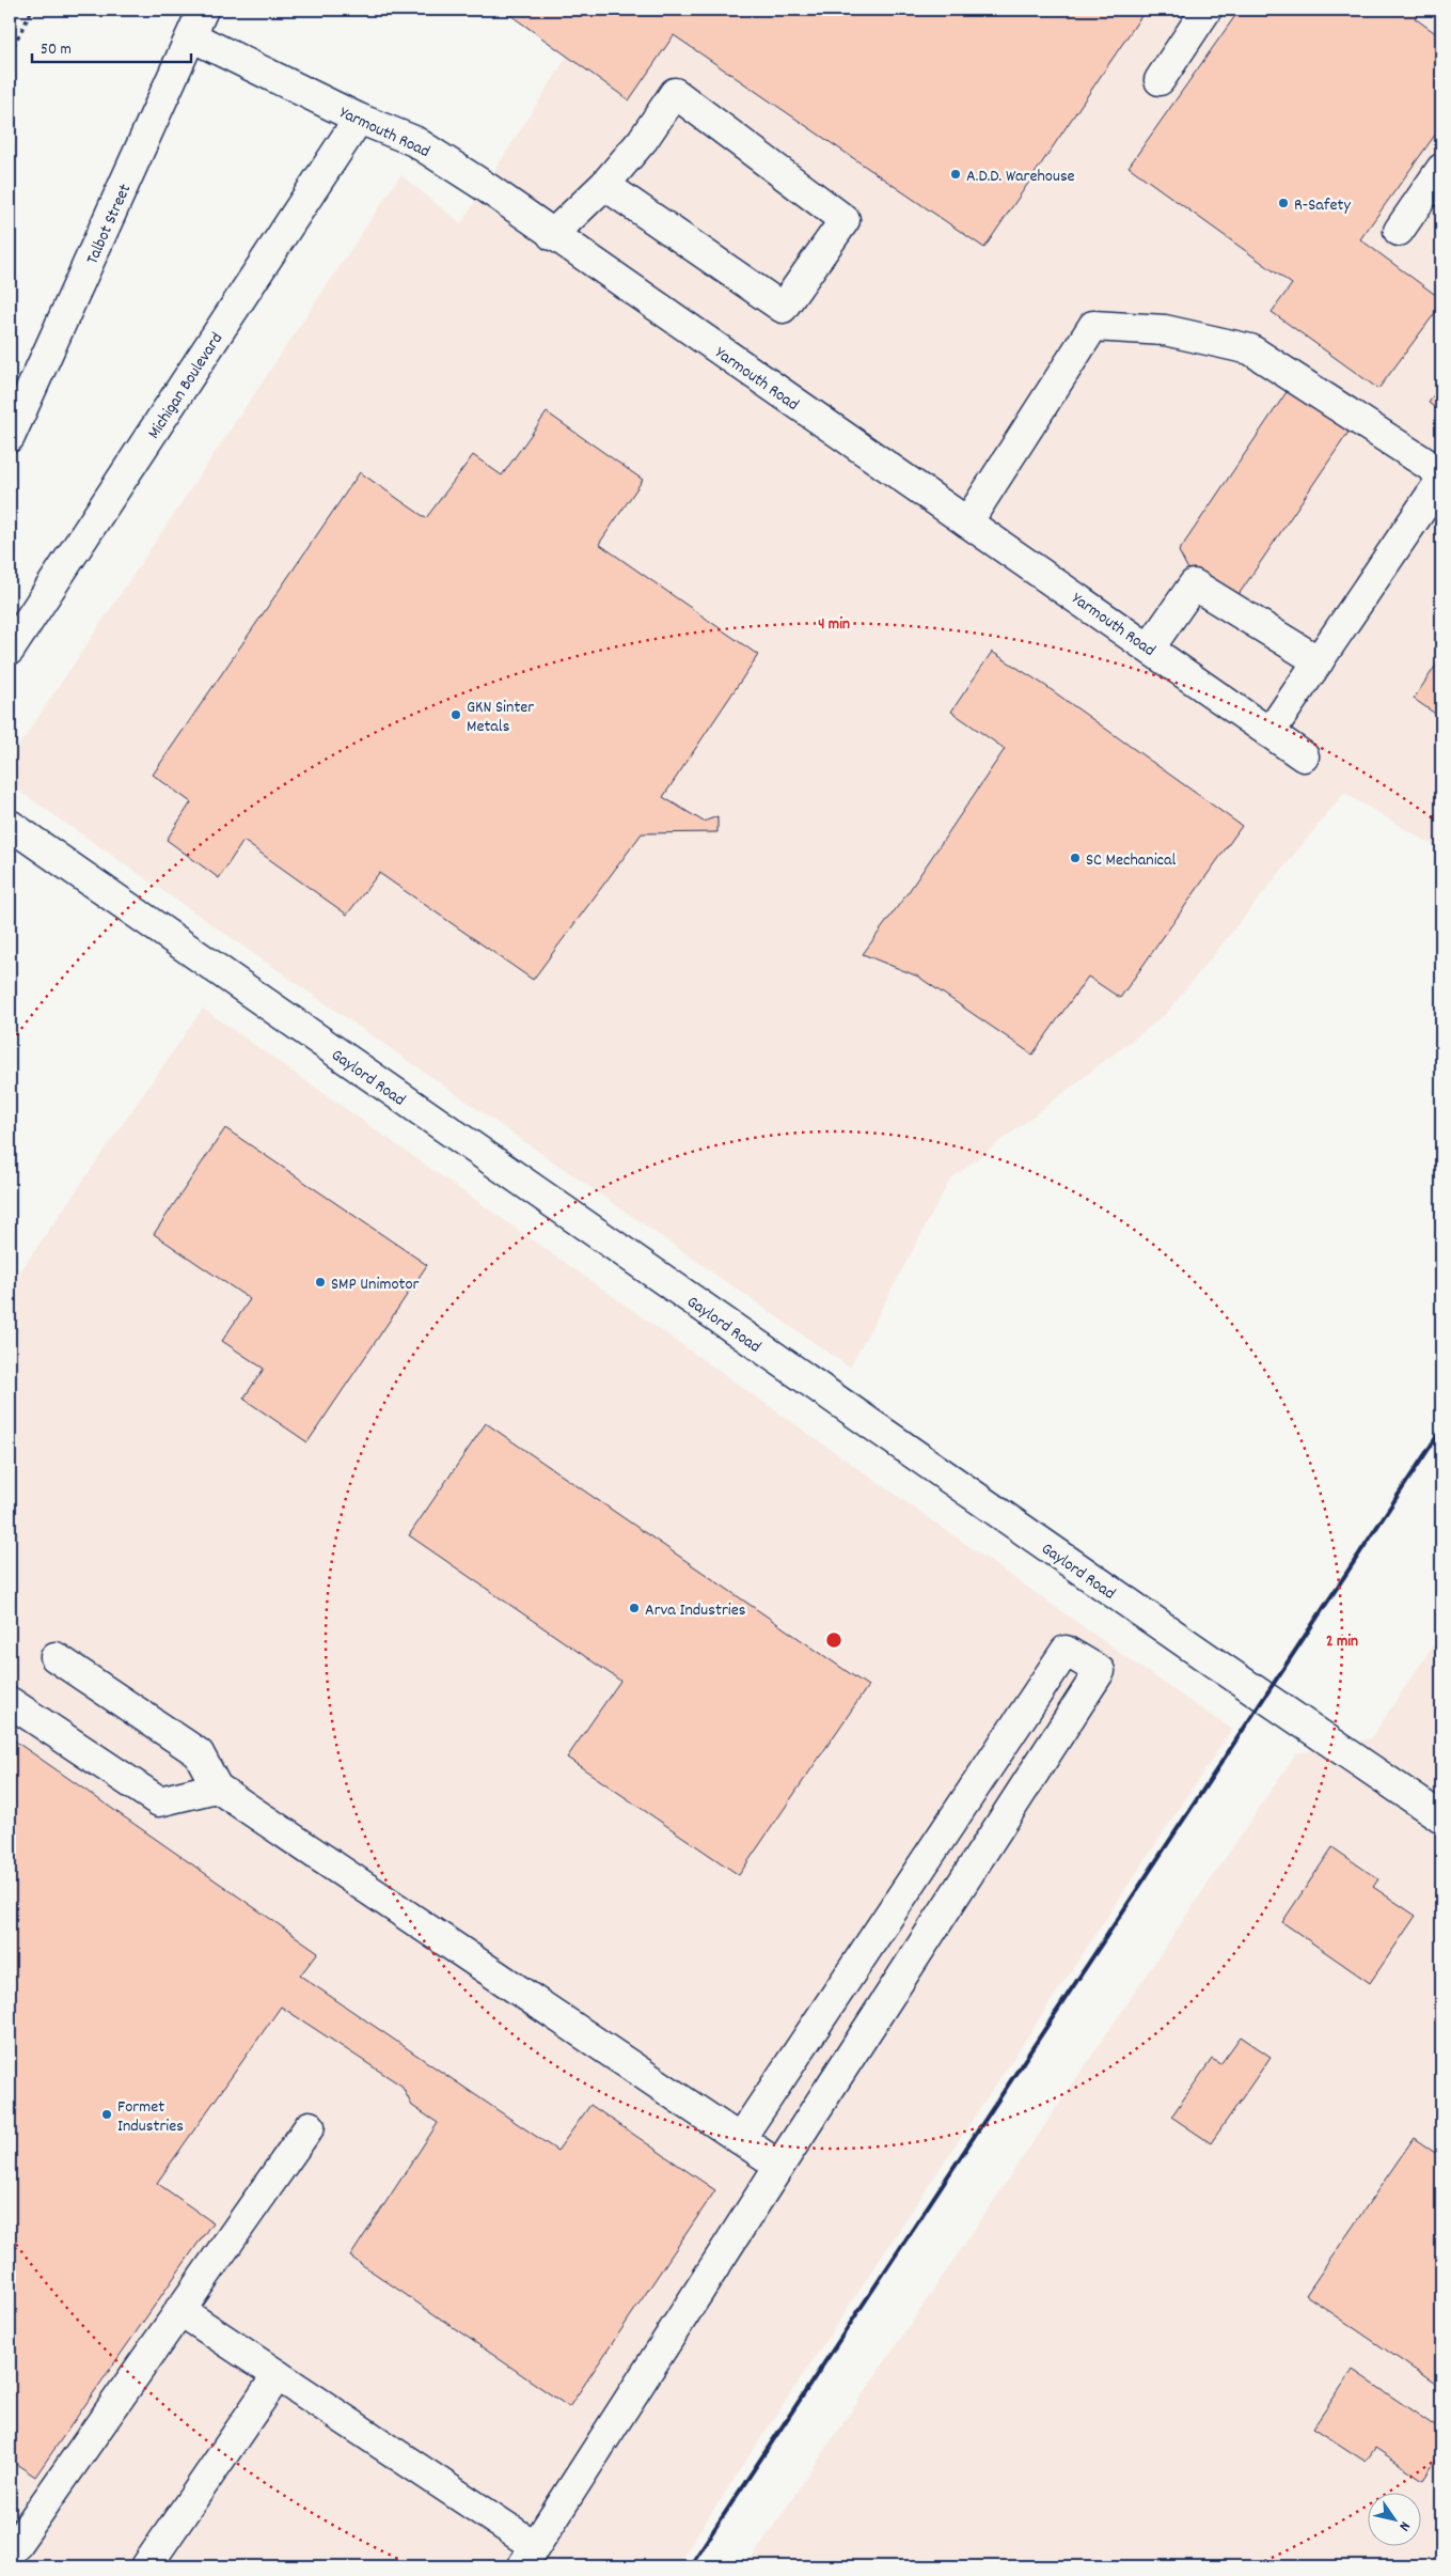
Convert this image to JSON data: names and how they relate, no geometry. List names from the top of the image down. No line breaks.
{"streets":{"street":["Yarmouth Road","Talbot Street","Michigan Boulevard","Gaylord Road"]},"crossings":[["Yarmouth Road","Talbot Street"],["Yarmouth Road","Michigan Boulevard"]],"places":["A.D.D. Warehouse","R-Safety","GKN Sinter Metals","SC Mechanical","SMP Unimotor","Arva Industries","Formet Industries"],"scale_bar":"50 m","north":"bottom right","rings":["4 min","2 min"]}
